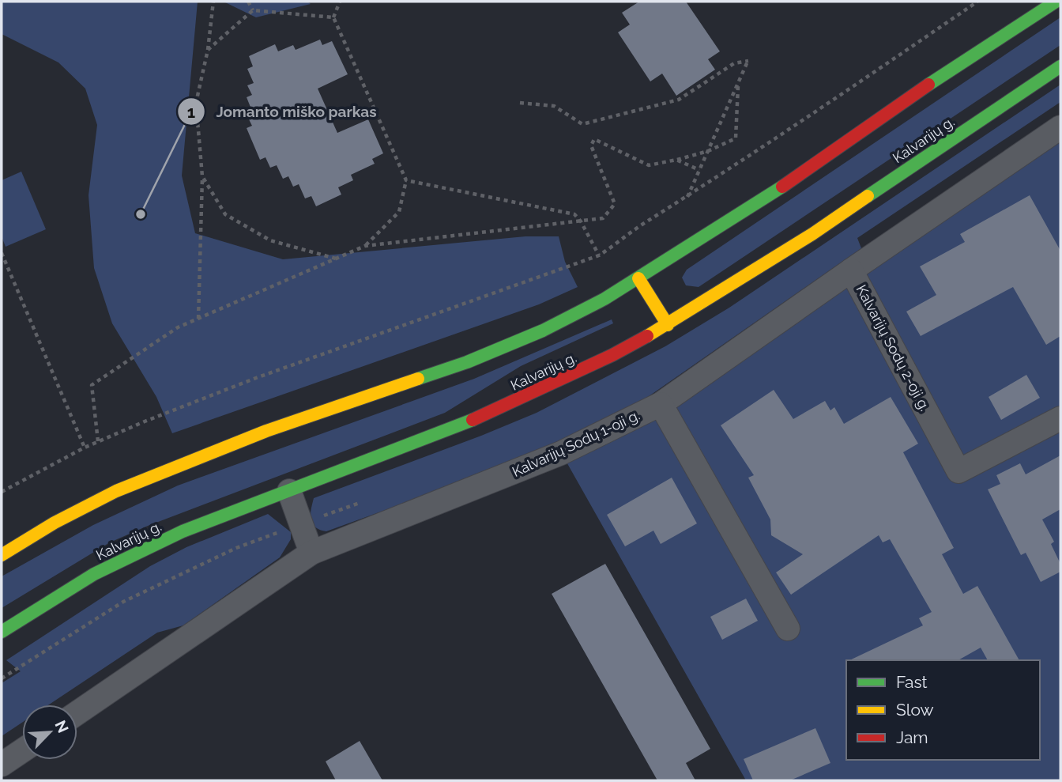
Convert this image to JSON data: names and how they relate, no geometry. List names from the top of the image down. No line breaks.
{"streets":{"main road":["Kalvarijų g."],"street":["Kalvarijų Sodų 2-oji g.","Kalvarijų Sodų 1-oji g."]},"crossings":[["Kalvarijų Sodų 2-oji g.","Kalvarijų Sodų 1-oji g."]],"places":["Jomanto miško parkas"],"legend":["Fast","Slow","Jam"],"north":"top right"}
